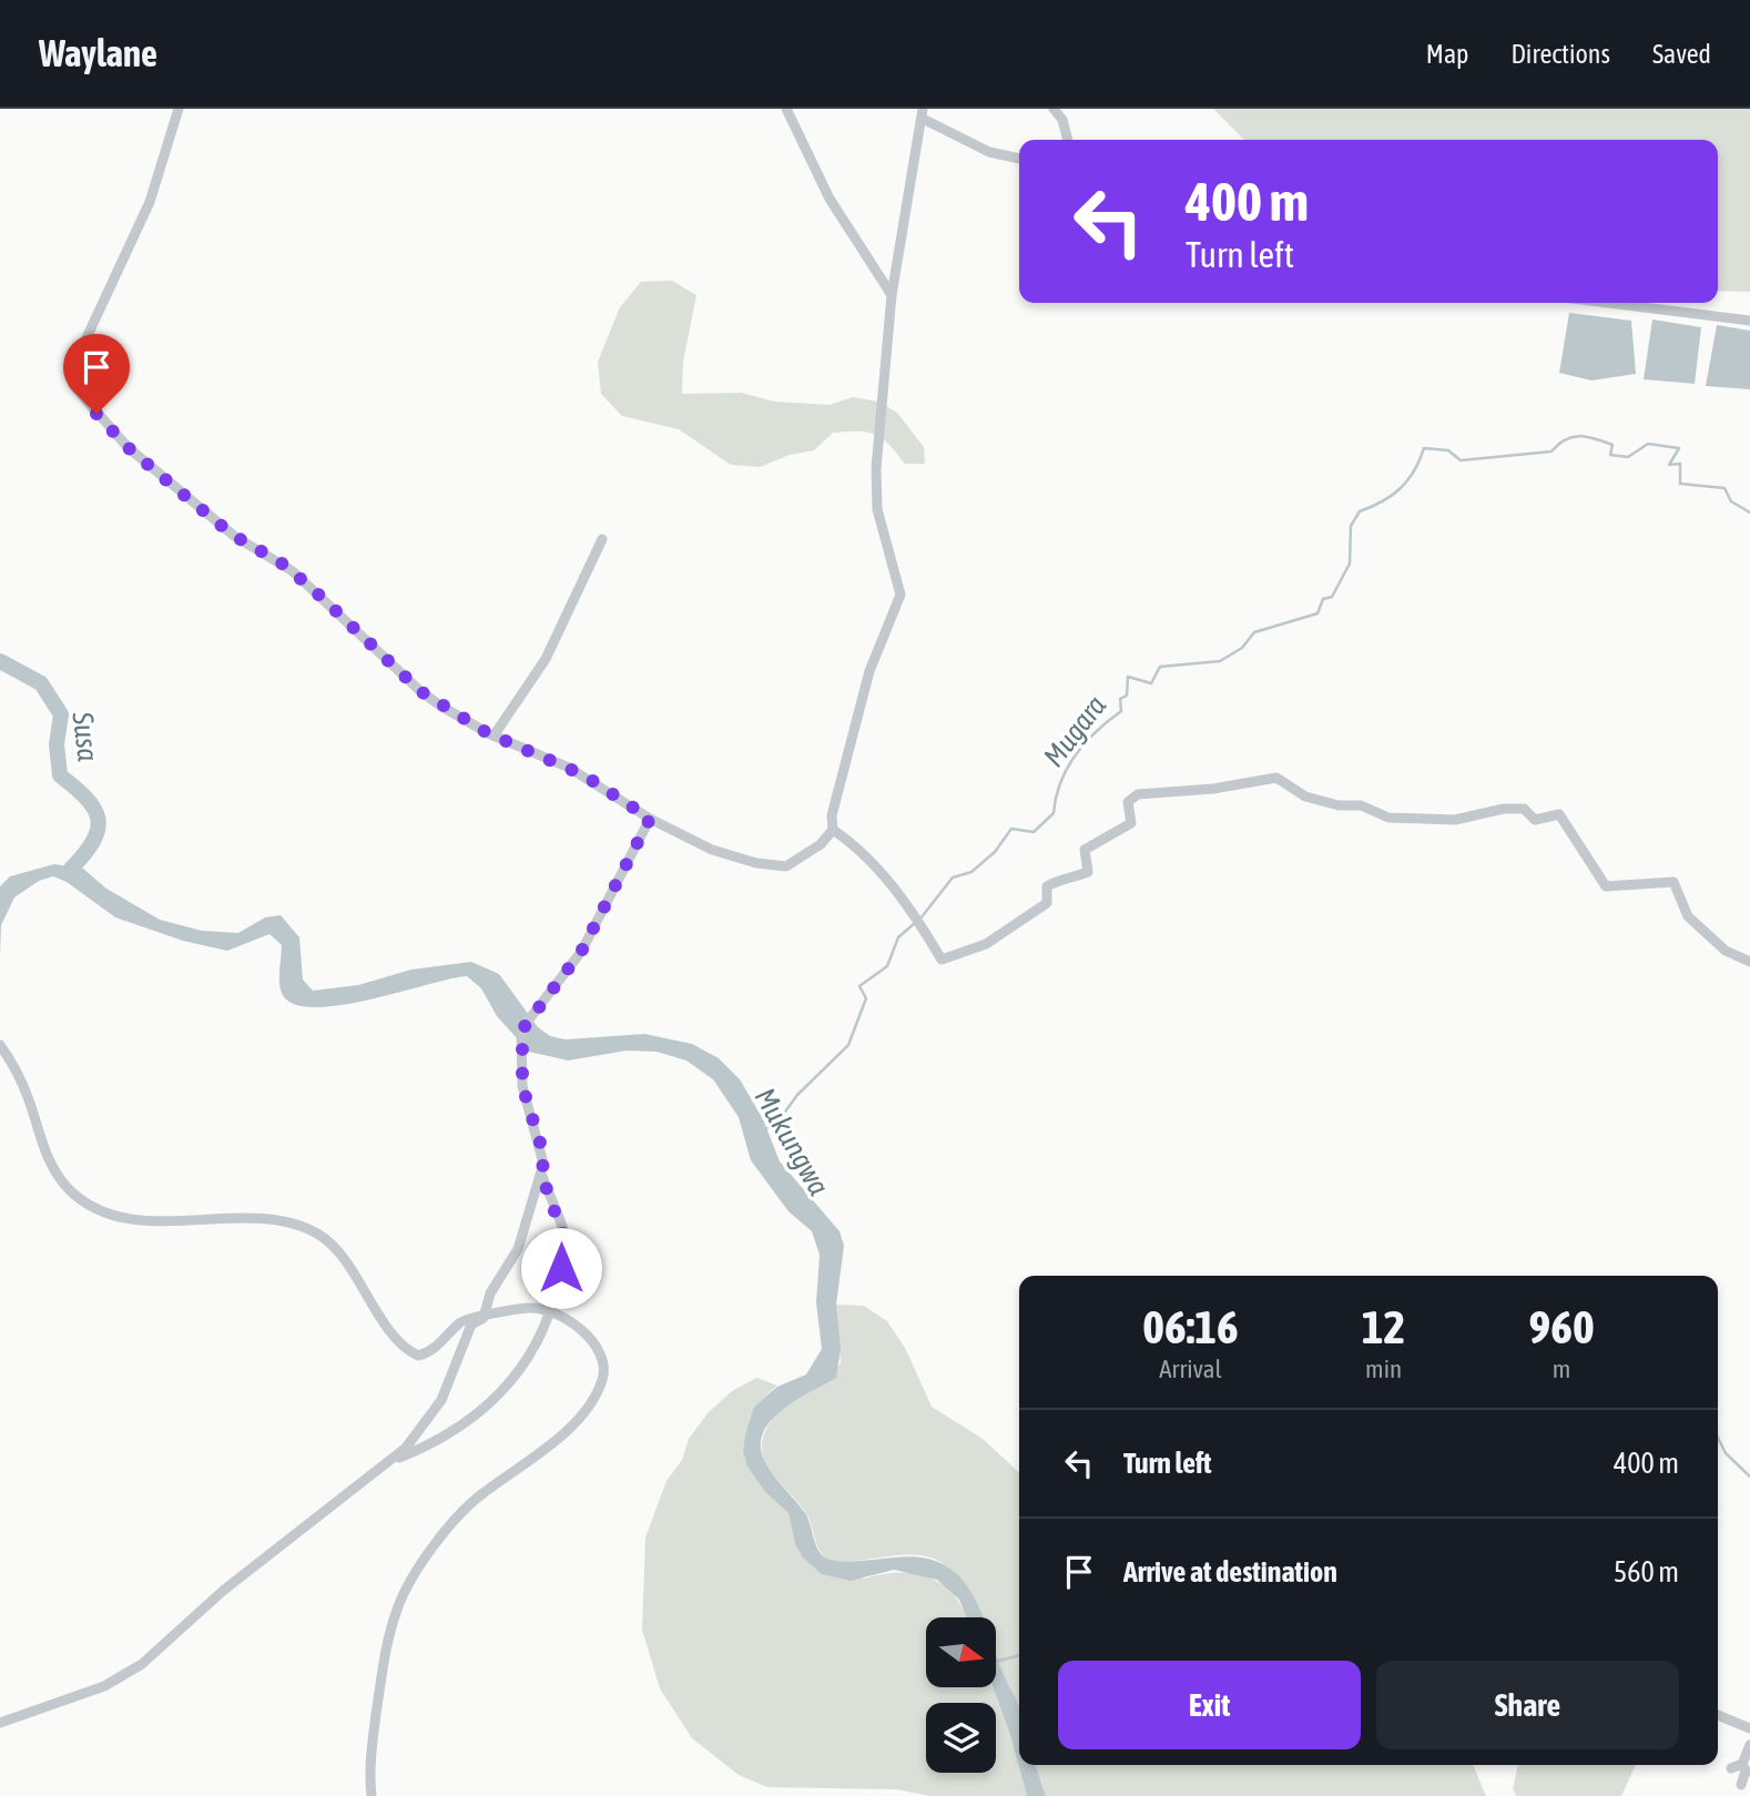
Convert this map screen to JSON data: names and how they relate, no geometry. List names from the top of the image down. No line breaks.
{"water":["Mugara","Susa","Mukungwa"],"north":"right","page":{"header":"Waylane","nav":["Map","Directions","Saved"],"turn":["400 m","Turn left"],"eta":["06:16","Arrival","12","min","960","m"],"list":[{"name":"Turn left","value":"400 m"},{"name":"Arrive at destination","value":"560 m"}],"buttons":["Exit","Share"]}}
